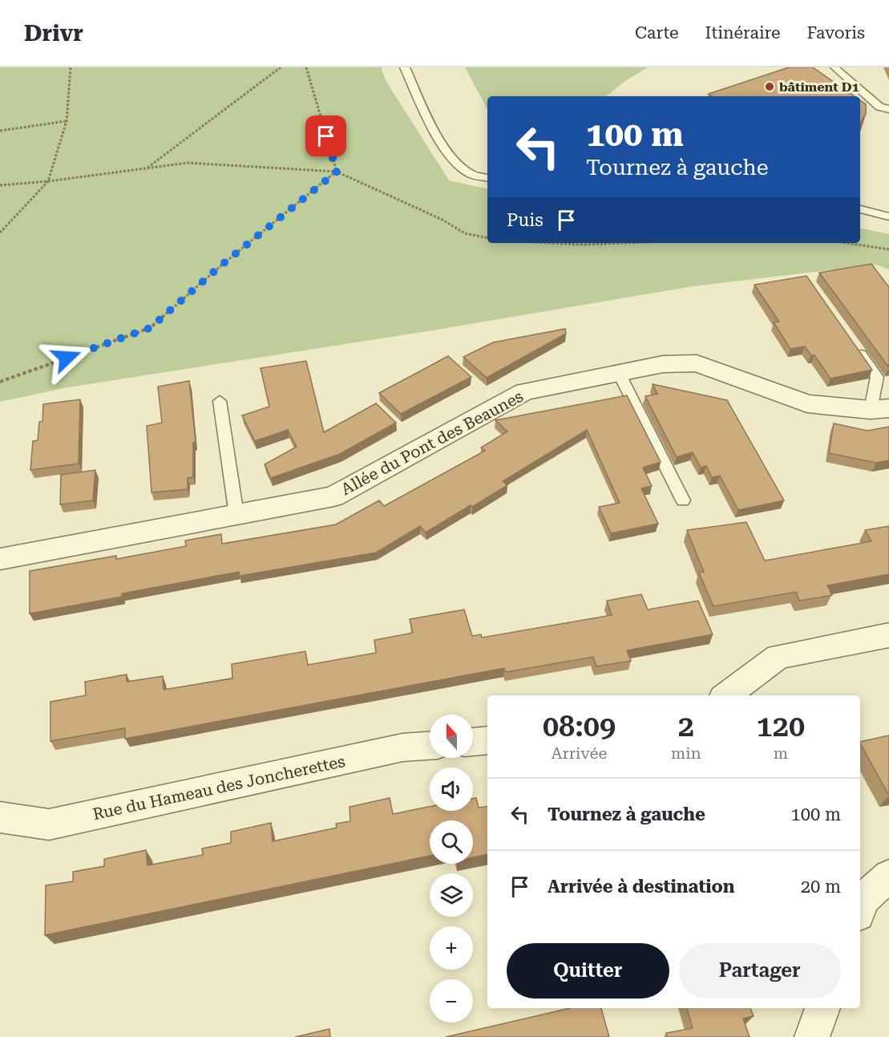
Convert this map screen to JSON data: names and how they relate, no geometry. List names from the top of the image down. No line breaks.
{"streets":{"street":["Allée du Pont des Beaunes","Rue du Hameau des Joncherettes"]},"places":["bâtiment D1"],"north":"top","page":{"header":"Drivr","nav":["Carte","Itinéraire","Favoris"],"turn":["100 m","Tournez à gauche"],"then":"Puis","eta":["08:09","Arrivée","2","min","120","m"],"map_buttons":["+","−"],"list":[{"name":"Tournez à gauche","value":"100 m"},{"name":"Arrivée à destination","value":"20 m"}],"buttons":["Quitter","Partager"]}}
